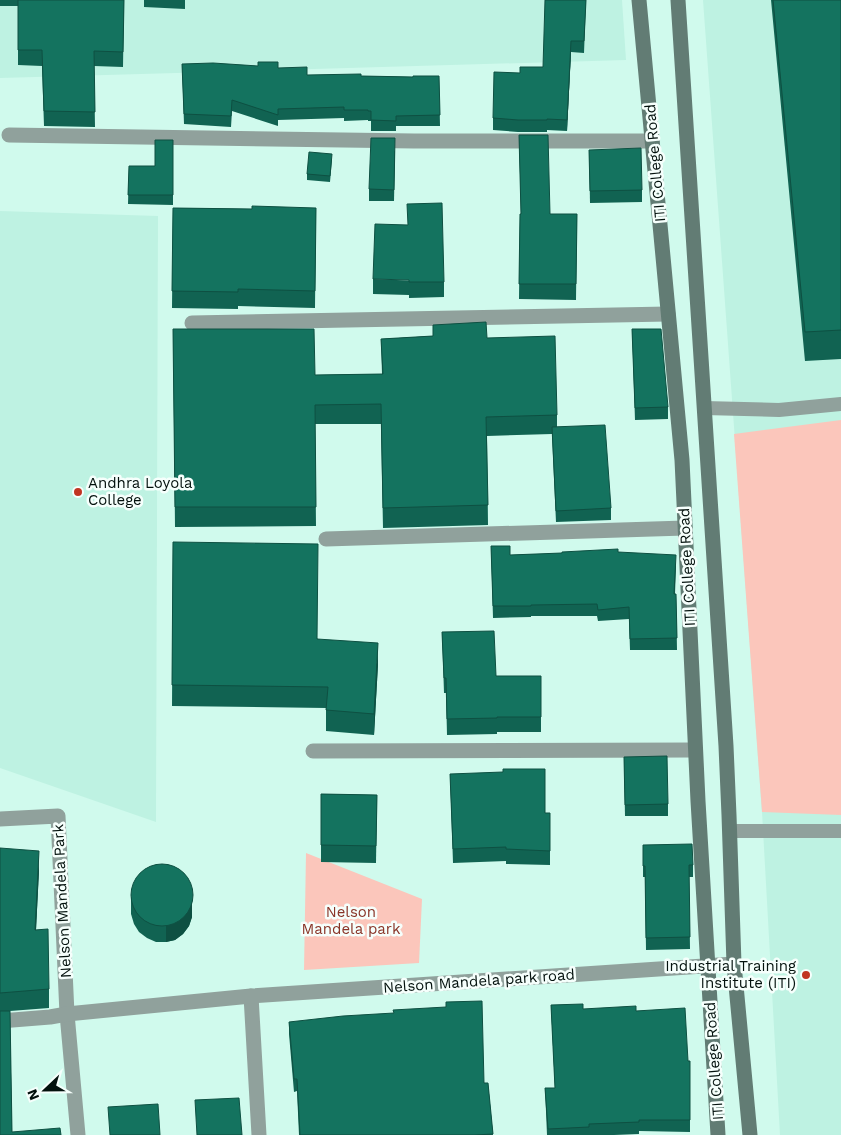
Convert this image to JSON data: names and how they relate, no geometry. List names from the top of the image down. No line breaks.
{"streets":{"street":["ITI College Road","Nelson Mandela Park","Nelson Mandela park road"]},"crossings":[["ITI College Road","Nelson Mandela park road"],["Nelson Mandela Park","Nelson Mandela park road"]],"parks":["Nelson Mandela park"],"places":["Andhra Loyola College","Industrial Training Institute (ITI)"],"north":"left"}
